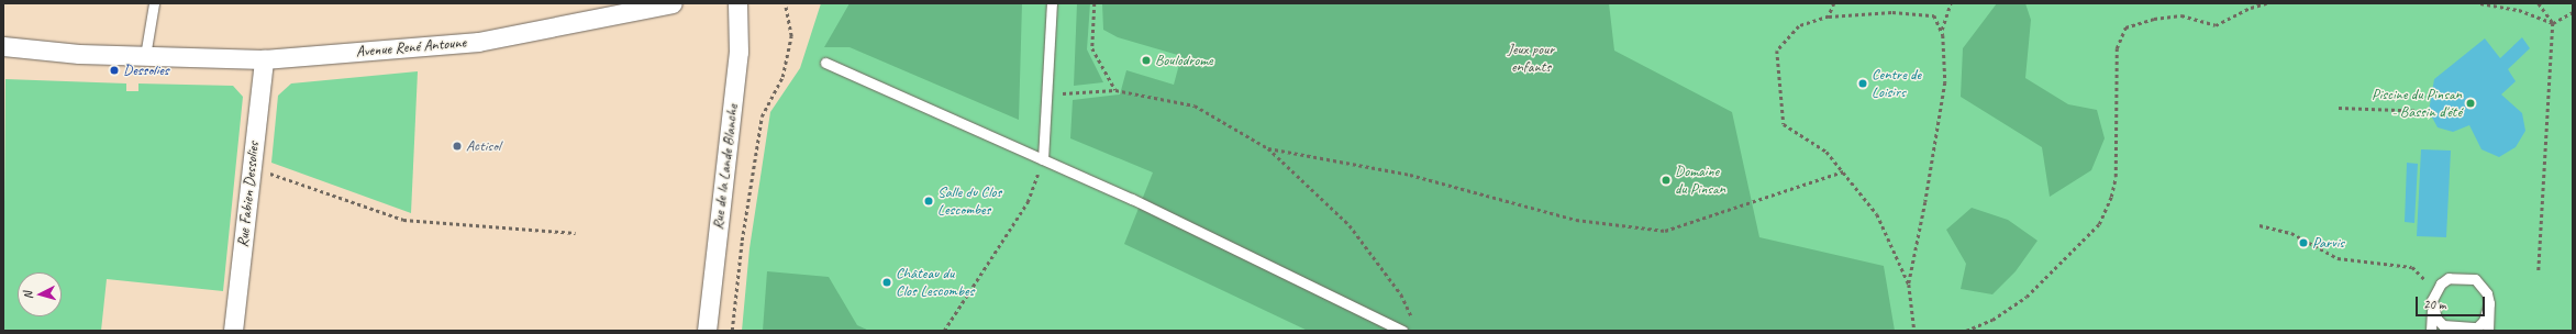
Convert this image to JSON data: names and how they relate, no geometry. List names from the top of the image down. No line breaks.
{"streets":{"street":["Avenue René Antoune","Rue de la Lande Blanche","Rue Fabien Dessolies"]},"crossings":[["Avenue René Antoune","Rue Fabien Dessolies"]],"parks":["Jeux pour enfants"],"places":["Boulodrome","Dessolies","Centre de Loisirs","Piscine du Pinsan - Bassin d'été","Actisol","Domaine du Pinsan","Salle du Clos Lescombes","Parvis","Château du Clos Lescombes"],"scale_bar":"20 m","north":"left"}
